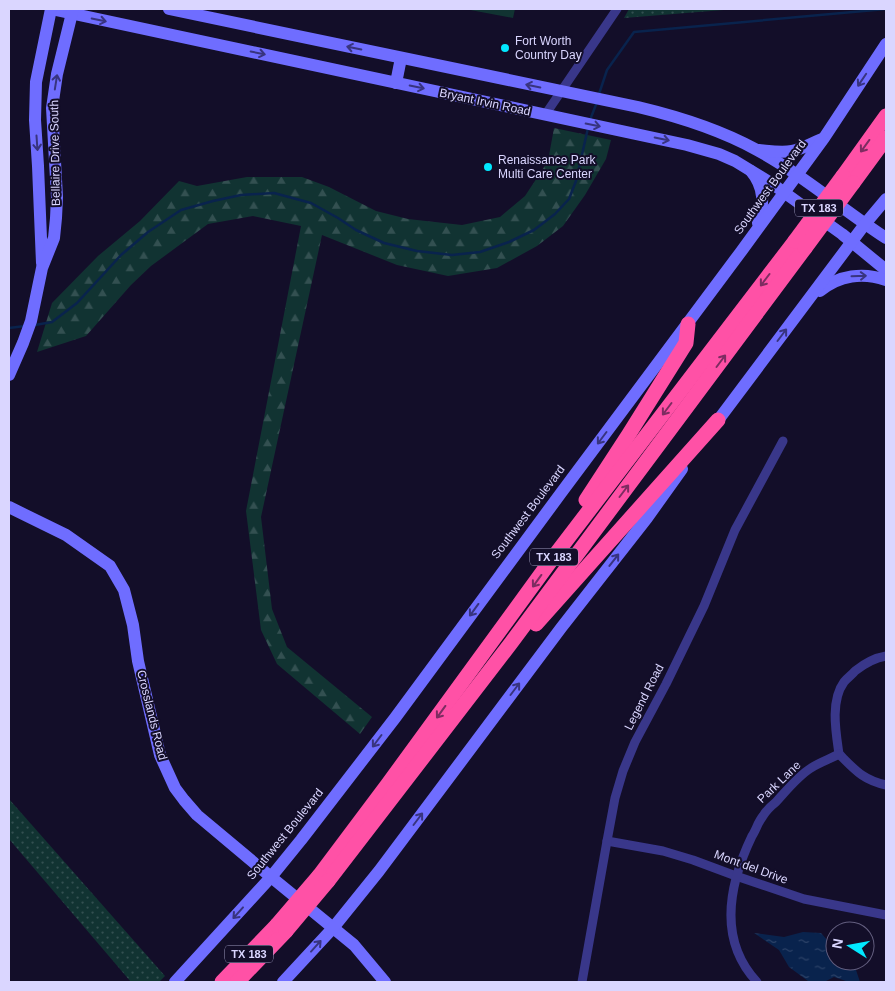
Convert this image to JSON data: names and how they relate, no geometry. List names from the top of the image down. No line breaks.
{"streets":{"highway":["TX 183"],"main road":["Bryant Irvin Road","Bellaire Drive South","Southwest Boulevard","Crosslands Road"],"street":["Legend Road","Park Lane","Mont del Drive"]},"crossings":[["Bryant Irvin Road","Bellaire Drive South"],["Bryant Irvin Road","Southwest Boulevard"],["Southwest Boulevard","Crosslands Road"],["Legend Road","Mont del Drive"],["Park Lane","Mont del Drive"]],"places":["Fort Worth Country Day","Renaissance Park Multi Care Center"],"north":"left"}
